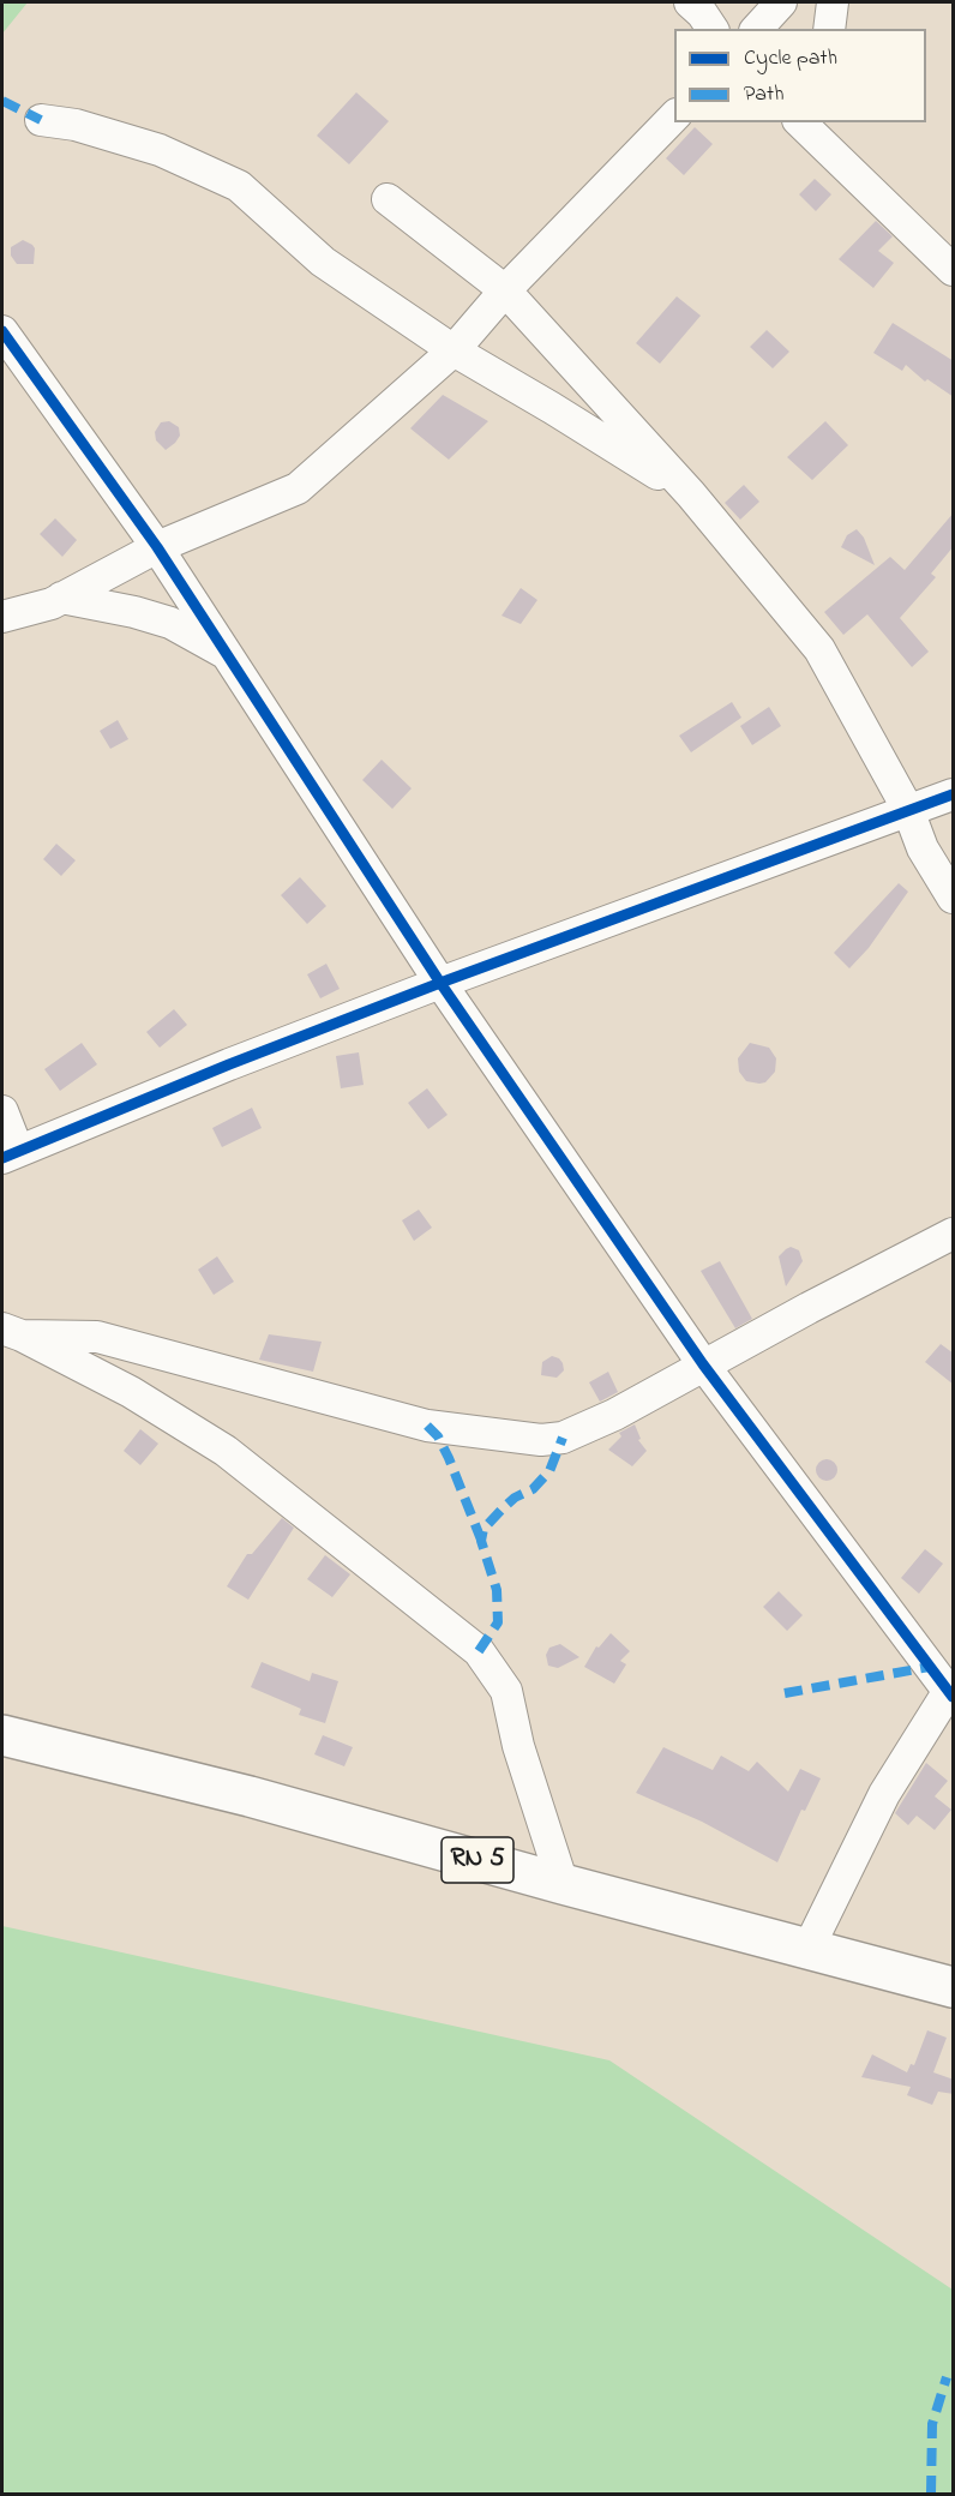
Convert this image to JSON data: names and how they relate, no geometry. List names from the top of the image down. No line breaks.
{"streets":{"main road":["RN 5"]},"legend":["Cycle path","Path"]}
